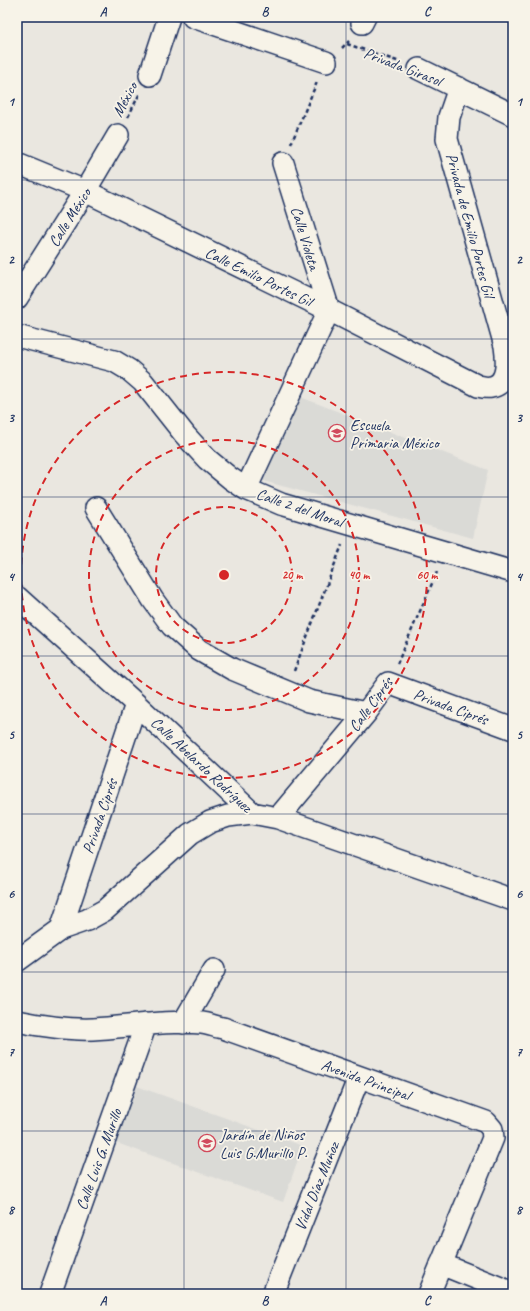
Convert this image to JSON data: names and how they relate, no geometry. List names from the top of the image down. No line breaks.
{"streets":{"street":["Privada Girasol","Calle México","Privada de Emilio Portes Gil","Calle Violeta","Calle Emilio Portes Gil","Calle 2 del Moral","Calle Ciprés","Privada Ciprés","Calle Abelardo Rodríguez","Avenida Principal","Calle Luis G. Murillo","Vidal Díaz Muñoz"],"path":["México"]},"crossings":[["Privada Girasol","Privada de Emilio Portes Gil"],["México","Calle México"],["Calle México","Calle Emilio Portes Gil"],["Privada de Emilio Portes Gil","Calle Emilio Portes Gil"],["Calle Violeta","Calle Emilio Portes Gil"],["Calle 2 del Moral","Calle Ciprés"],["Calle Ciprés","Privada Ciprés"],["Calle Ciprés","Calle Abelardo Rodríguez"],["Privada Ciprés","Calle Abelardo Rodríguez"],["Avenida Principal","Calle Luis G. Murillo"],["Avenida Principal","Vidal Díaz Muñoz"]],"places":{"school or university":["Escuela Primaria México","Jardín de Niños Luis G.Murillo P."]},"grid":{"columns":["A","B","C"],"rows":["1","2","3","4","5","6","7","8"]},"rings":["20 m","40 m","60 m"]}
